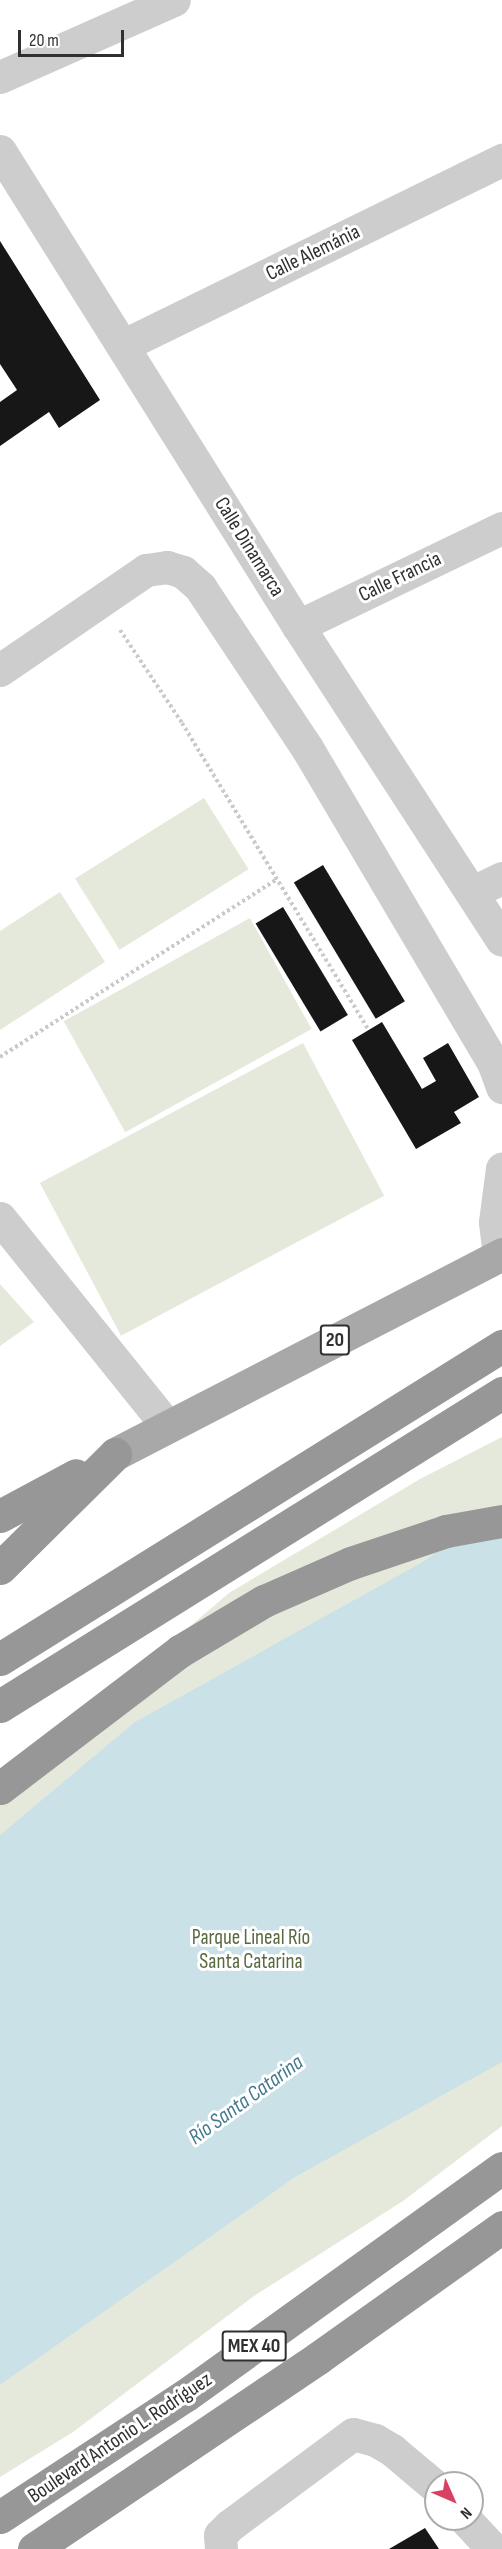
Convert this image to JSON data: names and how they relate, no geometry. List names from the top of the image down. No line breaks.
{"streets":{"highway":["20","MEX 40","Boulevard Antonio L. Rodríguez"],"street":["Calle Alemánia","Calle Dinamarca","Calle Francia"]},"crossings":[["Calle Alemánia","Calle Dinamarca"],["Calle Dinamarca","Calle Francia"]],"water":["Río Santa Catarina"],"parks":["Parque Lineal Río Santa Catarina"],"scale_bar":"20 m","north":"bottom right"}
